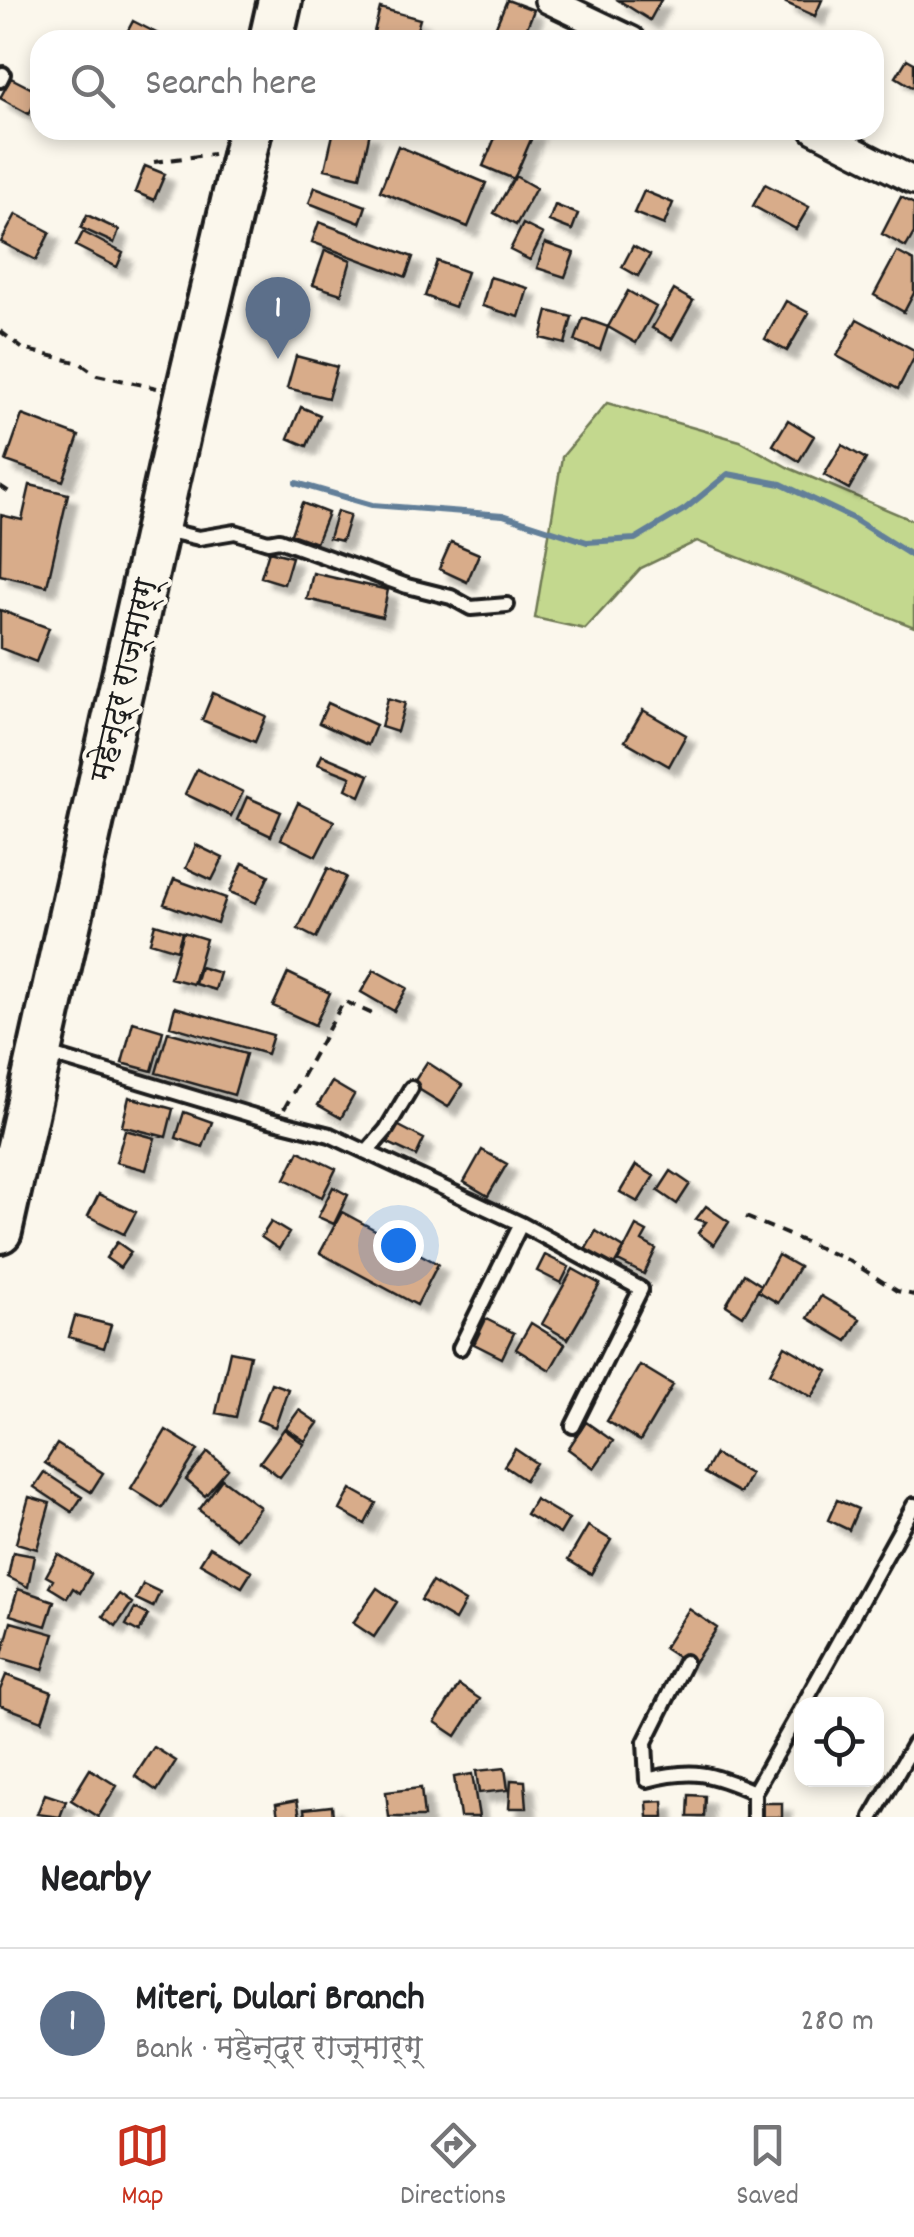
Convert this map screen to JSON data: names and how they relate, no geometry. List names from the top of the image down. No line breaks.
{"streets":{"highway":["महेन्द्र राज्मार्ग्"]},"page":{"search":"Search here","pins":"1","heading":"Nearby","list":[{"mark":"1","name":"Miteri, Dulari Branch","note":"Bank · महेन्द्र राज्मार्ग्","value":"280 m"}],"nav":["Map","Directions","Saved"]}}
